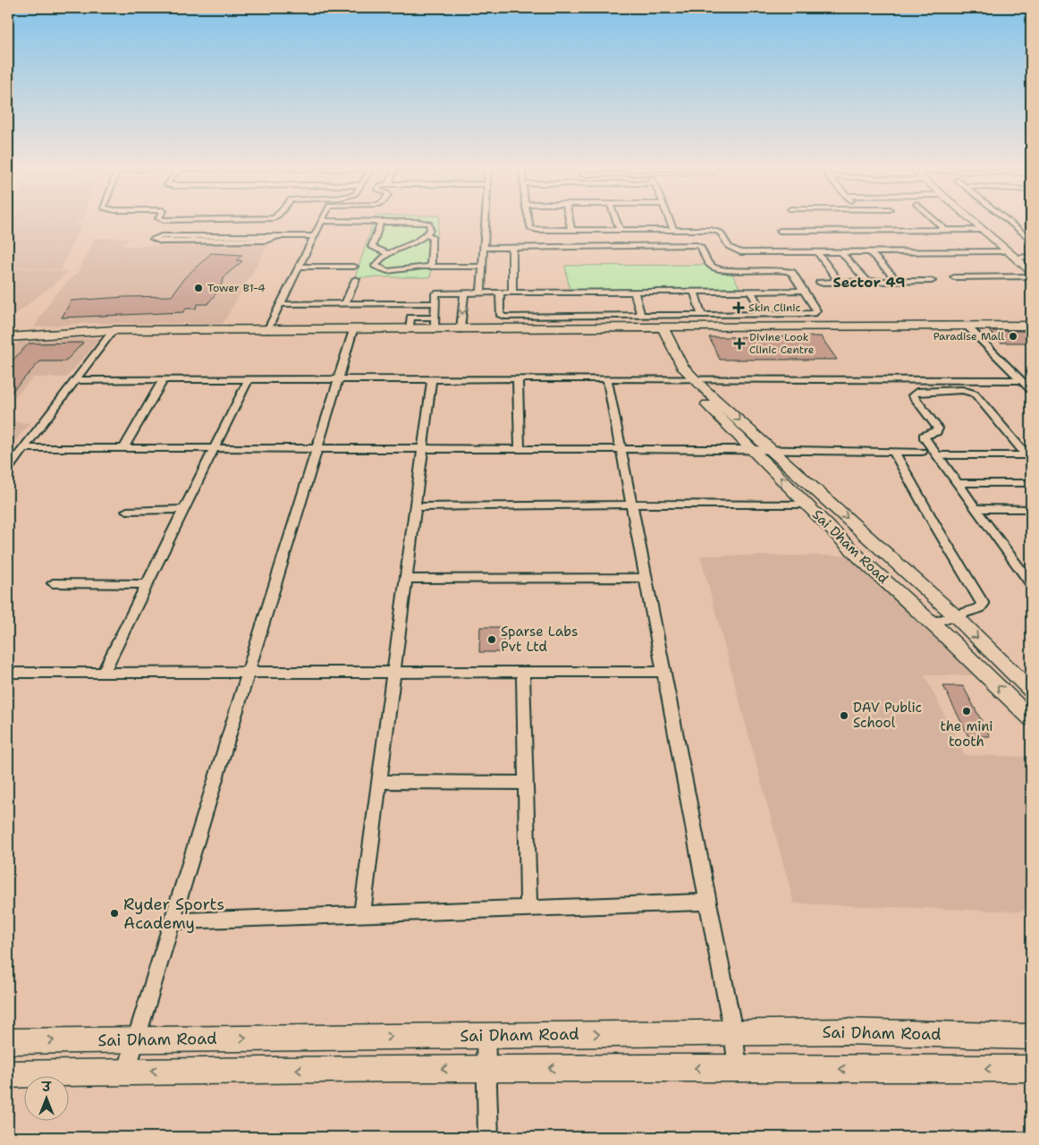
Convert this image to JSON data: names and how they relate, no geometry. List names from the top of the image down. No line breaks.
{"streets":{"street":["Sai Dham Road"]},"districts":["Sector 49"],"places":{"other":["Tower B1-4","Paradise Mall","Sparse Labs Pvt Ltd","the mini tooth","DAV Public School","Ryder Sports Academy"],"health":["Skin Clinic","Divine Look Clinic Centre"]},"north":"top"}
